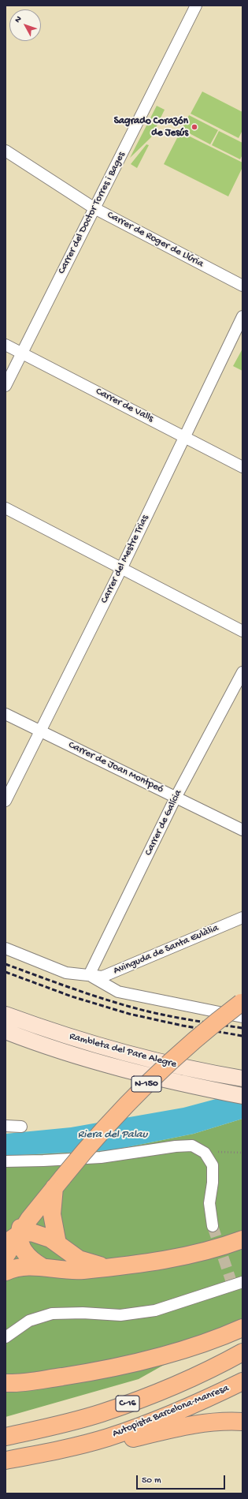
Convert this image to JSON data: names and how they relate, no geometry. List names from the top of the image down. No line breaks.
{"streets":{"main road":["Rambleta del Pare Alegre","N-150","C-16","Autopista Barcelona-Manresa"],"street":["Carrer del Doctor Torres i Bages","Carrer de Roger de Llúria","Carrer de Valls","Carrer del Mestre Trias","Carrer de Joan Montpeó","Carrer de Galícia","Avinguda de Santa Eulàlia"]},"crossings":[["Carrer del Doctor Torres i Bages","Carrer de Roger de Llúria"],["Carrer del Doctor Torres i Bages","Carrer de Valls"],["Carrer de Valls","Carrer del Mestre Trias"],["Carrer del Mestre Trias","Carrer de Joan Montpeó"],["Carrer de Joan Montpeó","Carrer de Galícia"],["Carrer de Galícia","Avinguda de Santa Eulàlia"]],"water":["Riera del Palau"],"places":["Sagrado Corazón de Jesús"],"scale_bar":"50 m","north":"top left"}
